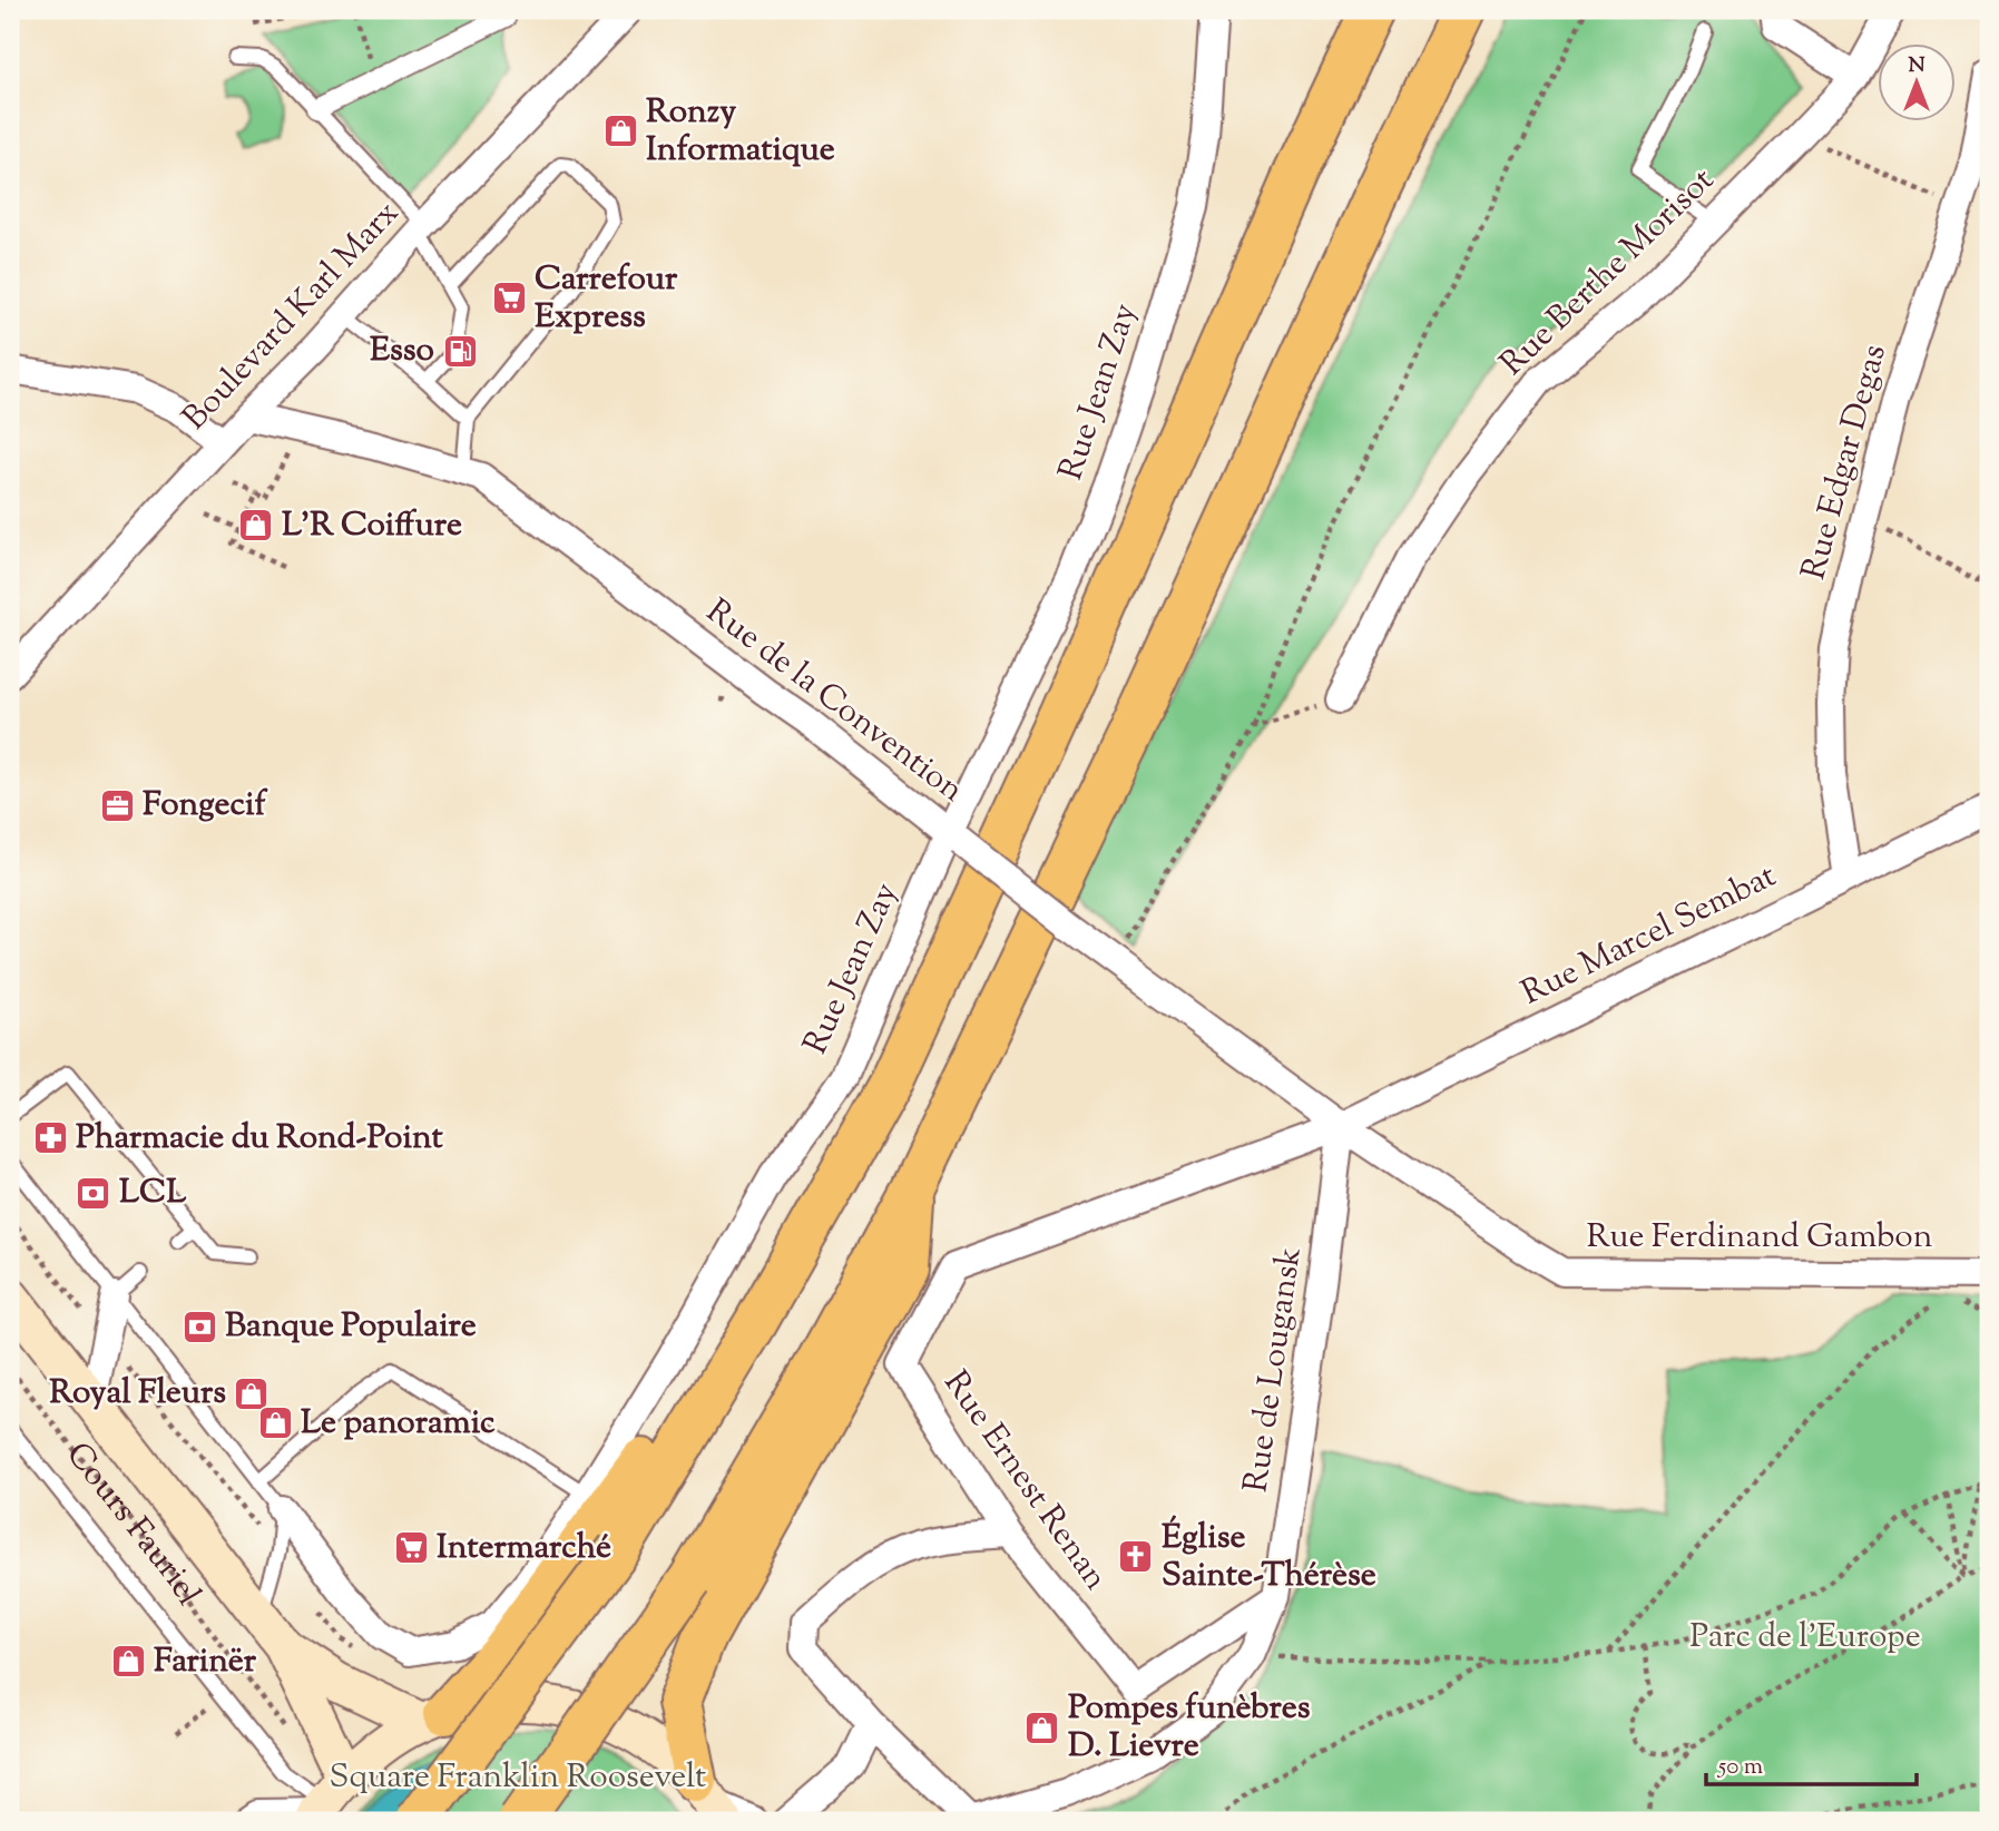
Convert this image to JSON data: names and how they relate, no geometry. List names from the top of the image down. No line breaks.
{"streets":{"main road":["Cours Fauriel"],"street":["Rue Berthe Morisot","Boulevard Karl Marx","Rue Jean Zay","Rue Edgar Degas","Rue de la Convention","Rue Marcel Sembat","Rue Ferdinand Gambon","Rue de Lougansk","Rue Ernest Renan"]},"crossings":[["Boulevard Karl Marx","Rue de la Convention"],["Rue Jean Zay","Rue de la Convention"],["Rue Edgar Degas","Rue Marcel Sembat"],["Rue de la Convention","Rue Marcel Sembat"],["Rue de la Convention","Rue Ferdinand Gambon"],["Rue de la Convention","Rue de Lougansk"],["Rue de la Convention","Rue Ernest Renan"],["Rue Marcel Sembat","Rue Ferdinand Gambon"],["Rue Marcel Sembat","Rue de Lougansk"],["Rue Marcel Sembat","Rue Ernest Renan"],["Rue Ferdinand Gambon","Rue de Lougansk"],["Rue Ferdinand Gambon","Rue Ernest Renan"],["Rue de Lougansk","Rue Ernest Renan"]],"parks":["Parc de l'Europe","Square Franklin Roosevelt"],"places":{"shop":["Ronzy Informatique","L'R Coiffure","Royal Fleurs","Le panoramic","Farinër","Pompes funèbres D. Lievre"],"supermarket":["Carrefour Express","Intermarché"],"fuel station":["Esso"],"office":["Fongecif"],"pharmacy":["Pharmacie du Rond-Point"],"bank":["LCL","Banque Populaire"],"church":["Église Sainte-Thérèse"]},"scale_bar":"50 m","north":"top"}
